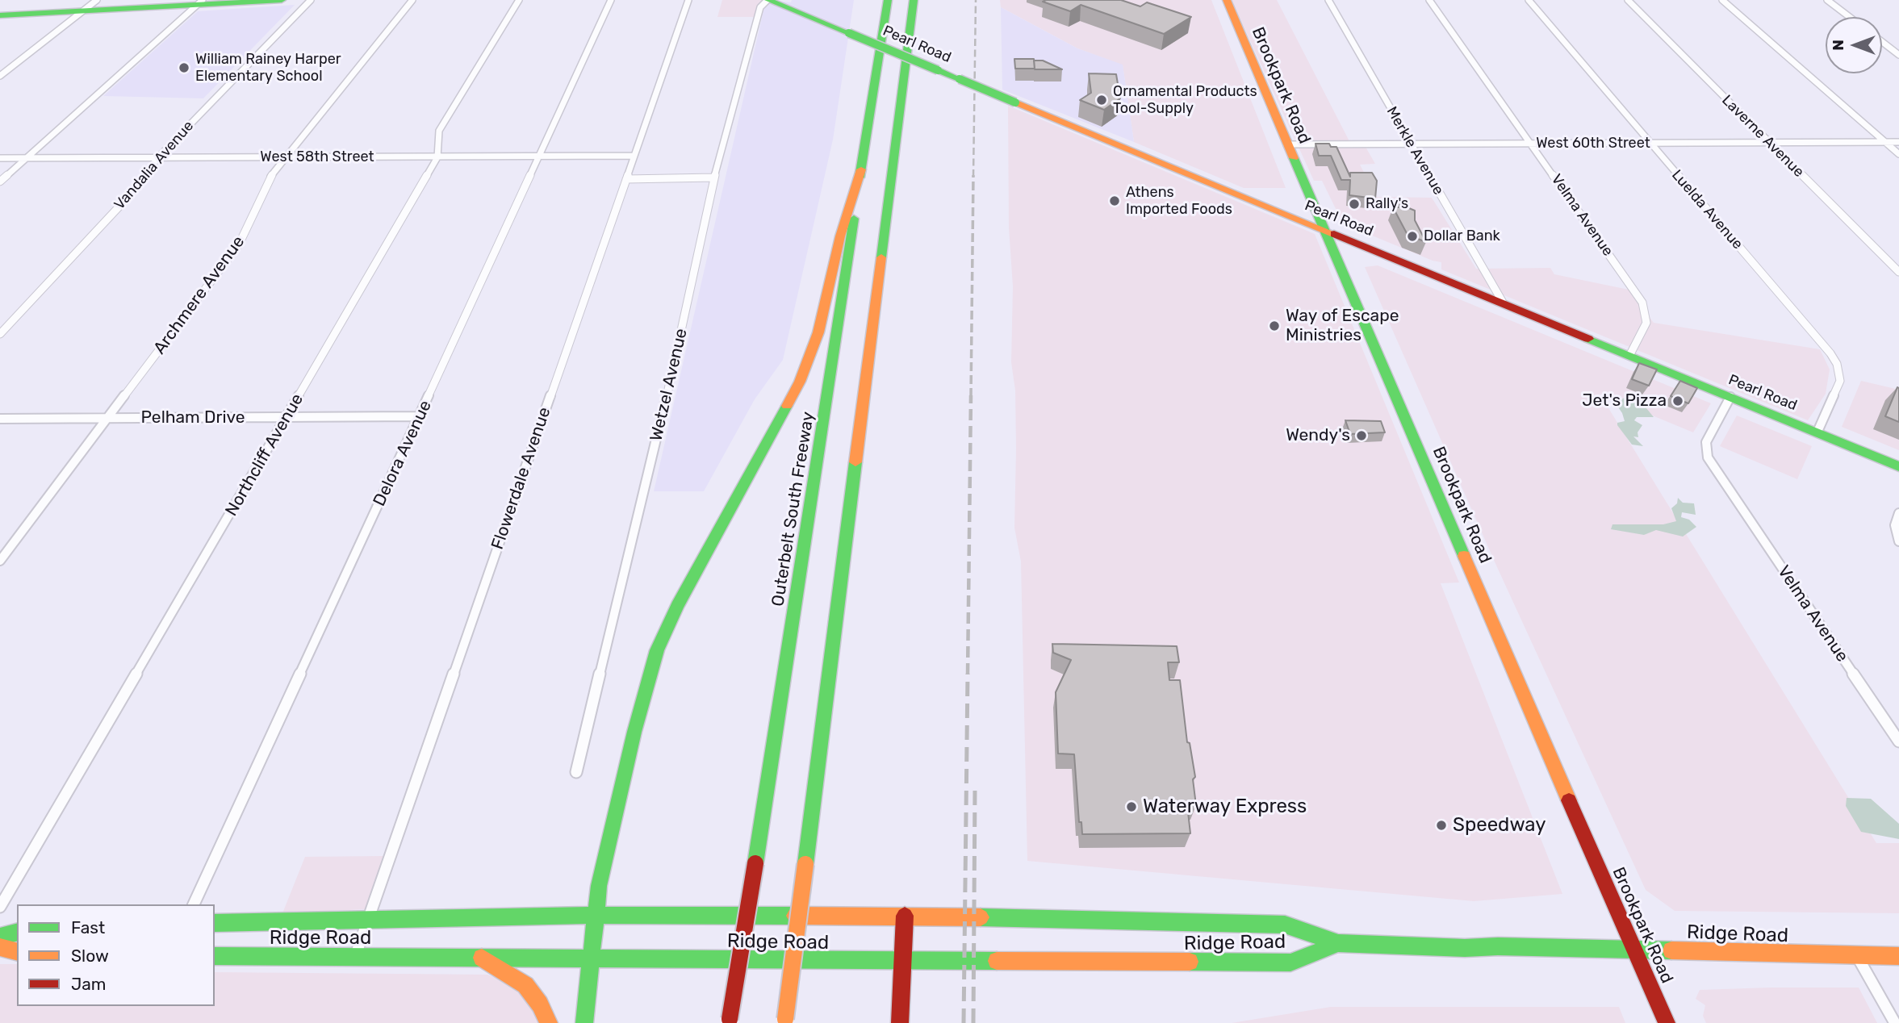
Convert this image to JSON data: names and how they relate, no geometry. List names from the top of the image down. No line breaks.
{"streets":{"main road":["Pearl Road","Brookpark Road","Outerbelt South Freeway","Ridge Road"],"street":["Laverne Avenue","West 60th Street","Merkle Avenue","West 58th Street","Vandalia Avenue","Luelda Avenue","Velma Avenue","Archmere Avenue","Wetzel Avenue","Pelham Drive","Delora Avenue","Northcliff Avenue","Flowerdale Avenue"]},"crossings":[["Pearl Road","Brookpark Road"],["Pearl Road","Merkle Avenue"],["Pearl Road","Luelda Avenue"],["Pearl Road","Velma Avenue"],["Pearl Road","Wetzel Avenue"],["Brookpark Road","West 60th Street"],["Brookpark Road","Ridge Road"],["Laverne Avenue","West 60th Street"],["West 60th Street","Merkle Avenue"],["West 60th Street","Luelda Avenue"],["West 60th Street","Velma Avenue"],["West 58th Street","Vandalia Avenue"],["West 58th Street","Archmere Avenue"],["West 58th Street","Delora Avenue"],["West 58th Street","Northcliff Avenue"],["West 58th Street","Flowerdale Avenue"],["Archmere Avenue","Pelham Drive"],["Pelham Drive","Delora Avenue"],["Pelham Drive","Northcliff Avenue"],["Flowerdale Avenue","Ridge Road"]],"places":["William Rainey Harper Elementary School","Ornamental Products Tool-Supply","Athens Imported Foods","Rally's","Dollar Bank","Way of Escape Ministries","Jet's Pizza","Wendy's","Waterway Express","Speedway"],"legend":["Fast","Slow","Jam"],"north":"left"}
